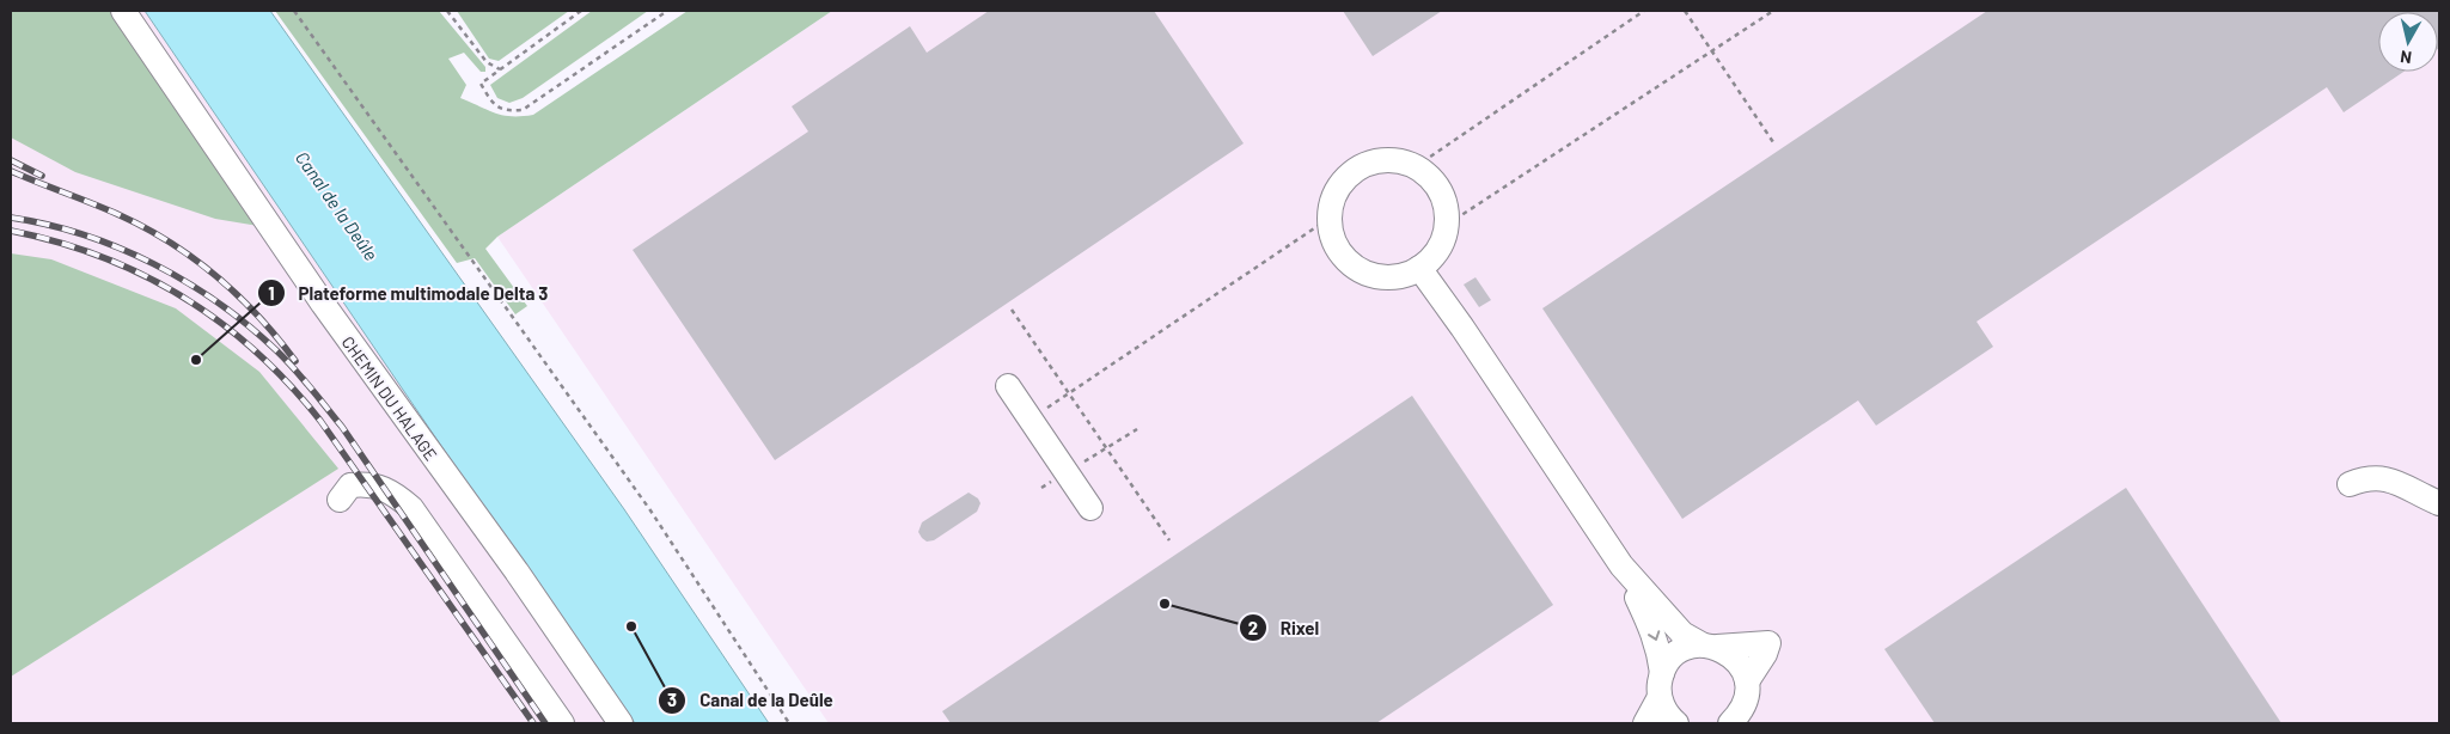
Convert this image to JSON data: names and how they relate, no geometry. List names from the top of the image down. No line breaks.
{"streets":{"street":["CHEMIN DU HALAGE"]},"water":["Canal de la Deûle"],"places":["Plateforme multimodale Delta 3","Rixel","Canal de la Deûle"],"north":"bottom"}
